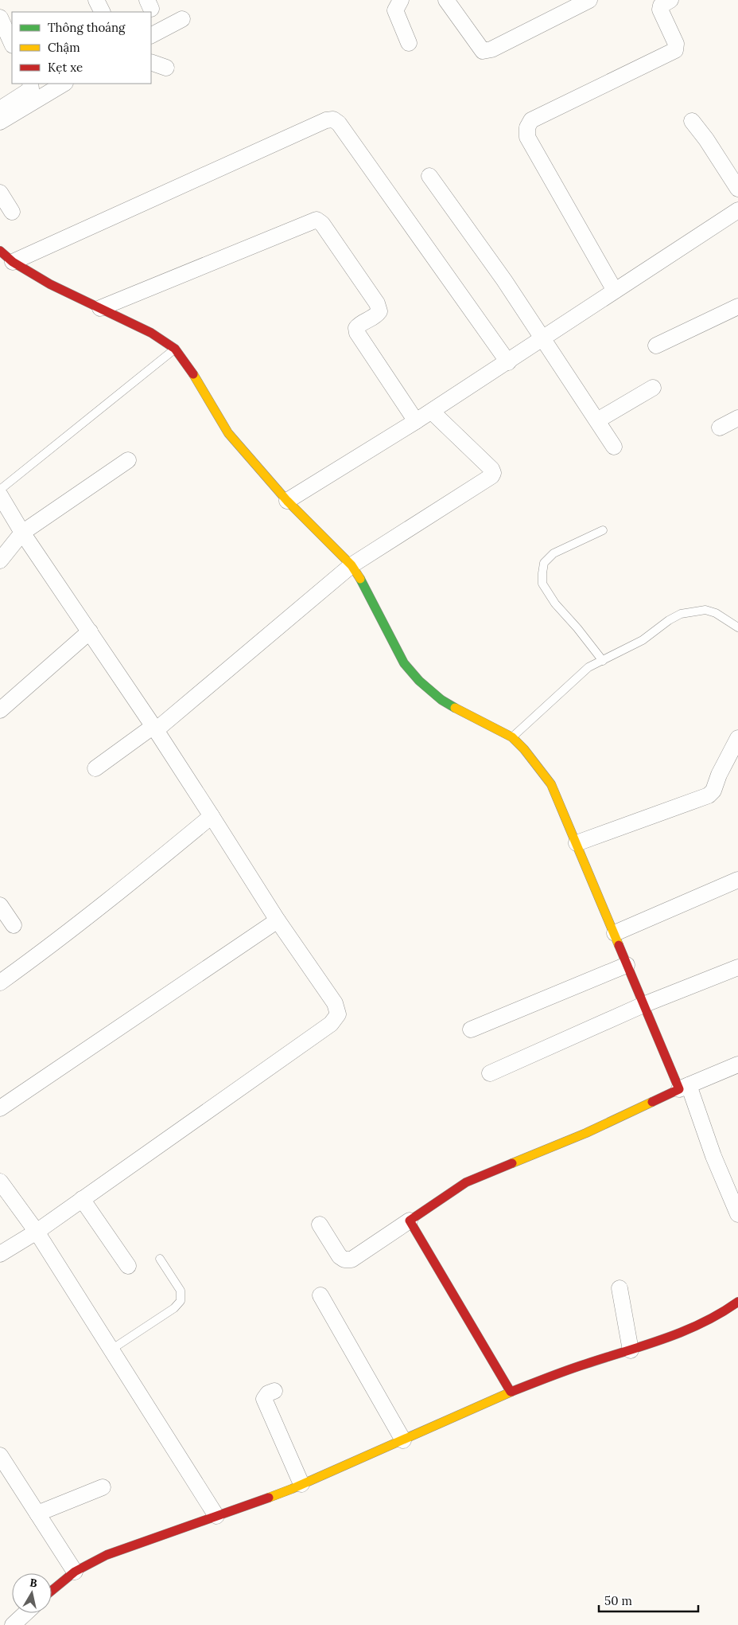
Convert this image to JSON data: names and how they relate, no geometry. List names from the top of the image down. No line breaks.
{"legend":["Thông thoáng","Chậm","Kẹt xe"],"scale_bar":"50 m","north":"top"}
